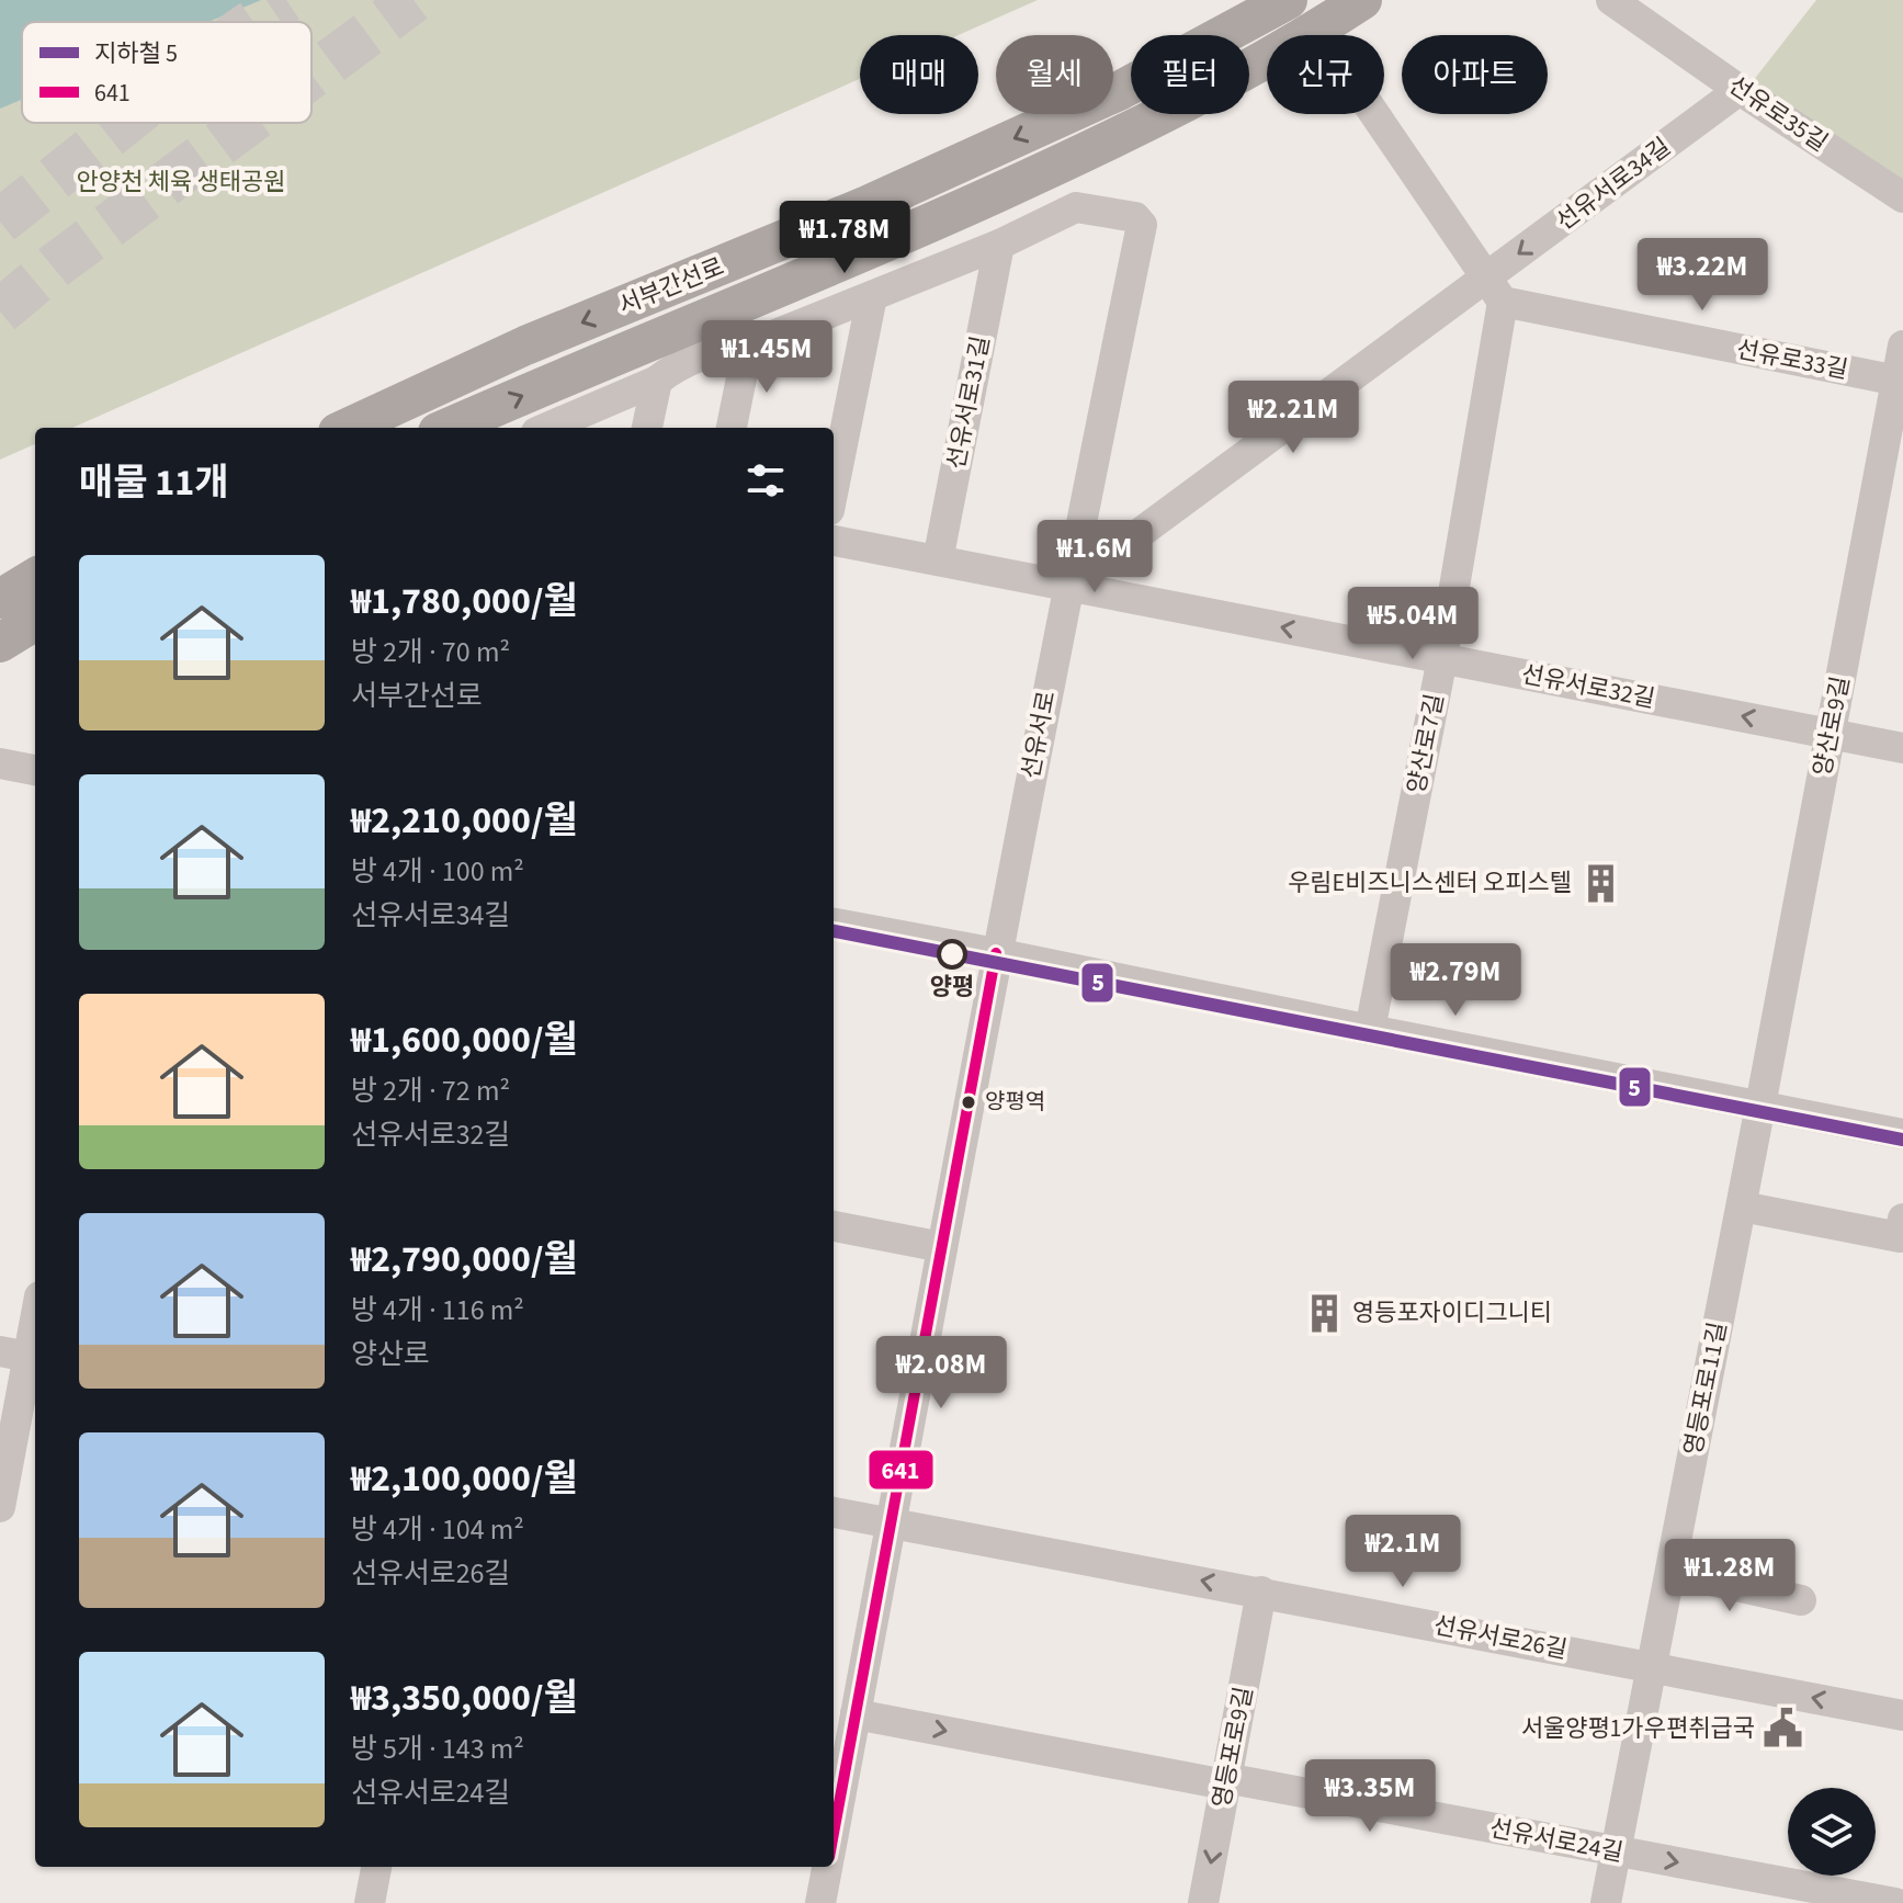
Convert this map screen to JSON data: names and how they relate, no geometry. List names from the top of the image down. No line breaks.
{"streets":{"main road":["서부간선로"],"street":["선유로35길","선유서로34길","선유로33길","선유서로31길","선유서로32길","양산로9길","선유서로","양산로7길","영등포로11길","선유서로26길","영등포로9길","선유서로24길"]},"crossings":[["선유로35길","선유서로34길"],["선유서로34길","선유로33길"],["선유서로34길","선유서로32길"],["선유서로34길","선유서로"],["선유서로34길","양산로7길"],["선유로33길","양산로9길"],["선유로33길","양산로7길"],["선유서로31길","선유서로"],["선유서로32길","양산로9길"],["선유서로32길","선유서로"],["선유서로32길","양산로7길"],["양산로9길","영등포로11길"],["선유서로","선유서로26길"],["선유서로","선유서로24길"],["영등포로11길","선유서로26길"],["영등포로11길","선유서로24길"],["선유서로26길","영등포로9길"],["영등포로9길","선유서로24길"]],"one_way":["선유서로34길","선유서로32길","선유서로26길","영등포로9길","선유서로24길"],"parks":["안양천 체육 생태공원"],"places":{"building":["우림E비즈니스센터 오피스텔","영등포자이디그니티"],"other":["양평","양평역"],"public building":["서울양평1가우편취급국"]},"lines":["metro line 5","transit line 641"],"legend":["지하철 5","641"],"page":{"chip":["매매","월세","필터","신규","아파트"],"price":["₩1.78M","₩3.22M","₩1.45M","₩2.21M","₩1.6M","₩5.04M","₩2.79M","₩2.08M","₩2.1M","₩1.28M","₩3.35M"],"heading":"매물 11개","list":[{"name":"₩1,780,000/월","note":"방 2개 · 70 m² · 서부간선로"},{"name":"₩2,210,000/월","note":"방 4개 · 100 m² · 선유서로34길"},{"name":"₩1,600,000/월","note":"방 2개 · 72 m² · 선유서로32길"},{"name":"₩2,790,000/월","note":"방 4개 · 116 m² · 양산로"},{"name":"₩2,100,000/월","note":"방 4개 · 104 m² · 선유서로26길"},{"name":"₩3,350,000/월","note":"방 5개 · 143 m² · 선유서로24길"}]}}
